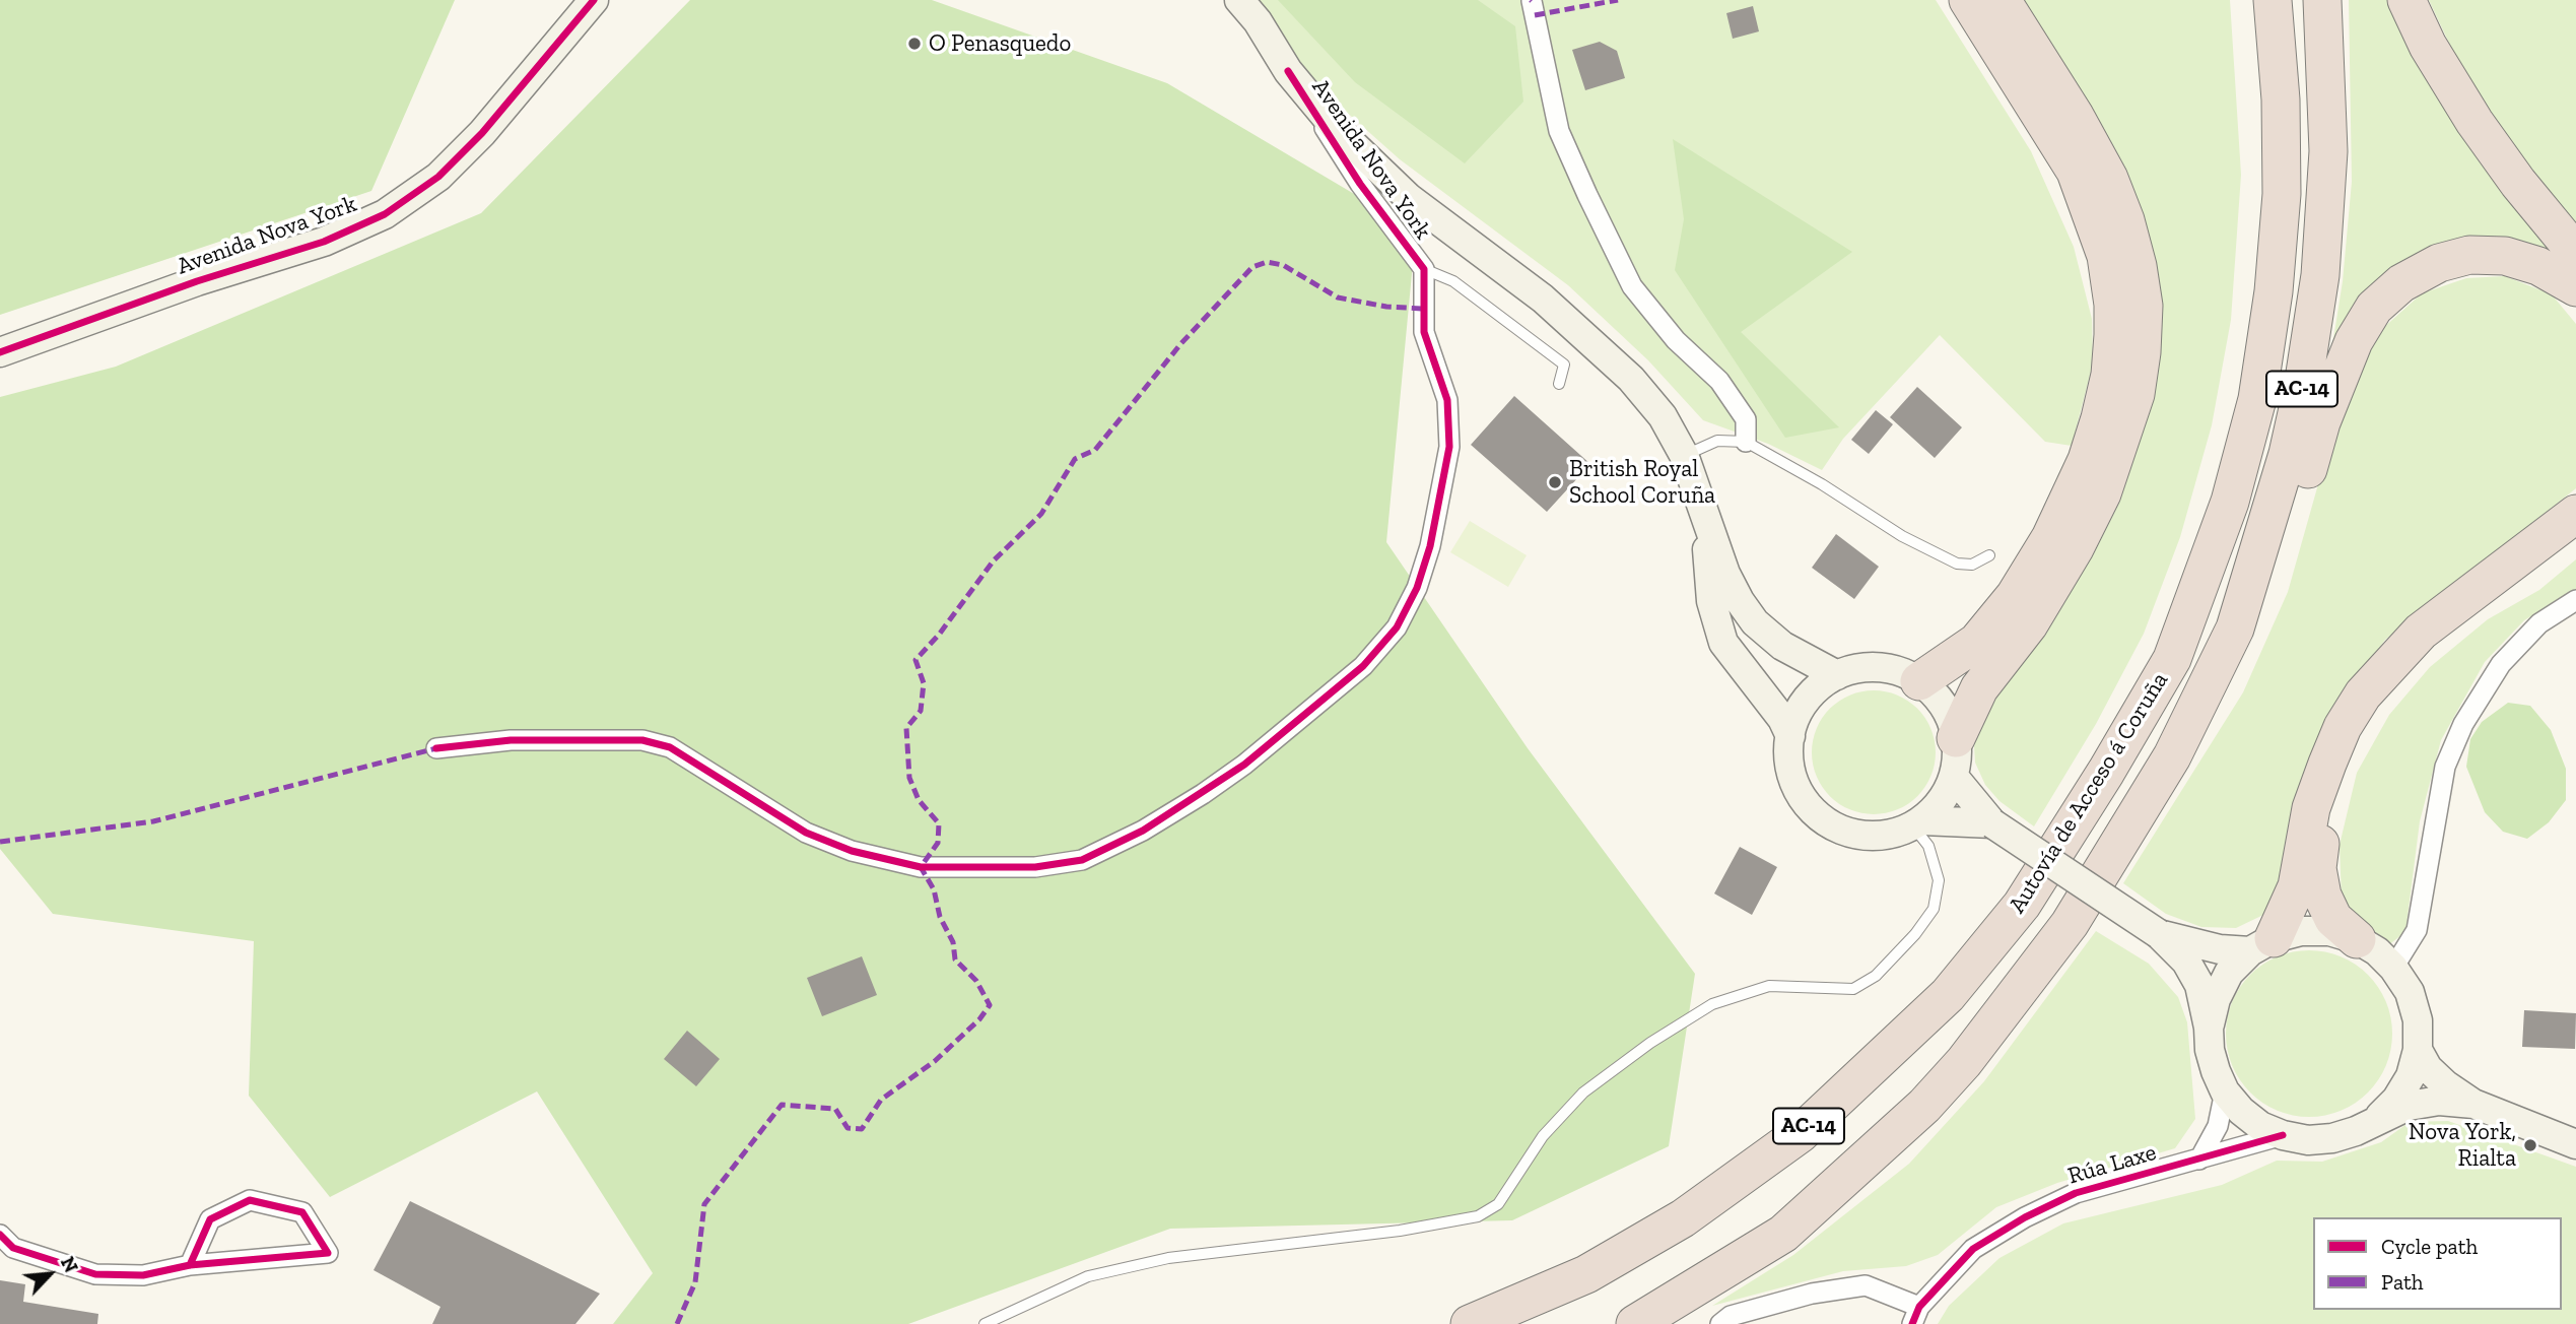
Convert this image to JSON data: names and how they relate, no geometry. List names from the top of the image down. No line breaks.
{"streets":{"highway":["AC-14","Autovía de Acceso á Coruña"],"main road":["Avenida Nova York"],"street":["Rúa Laxe"]},"places":["O Penasquedo","British Royal School Coruña","Nova York, Rialta"],"legend":["Cycle path","Path"],"north":"top right"}
